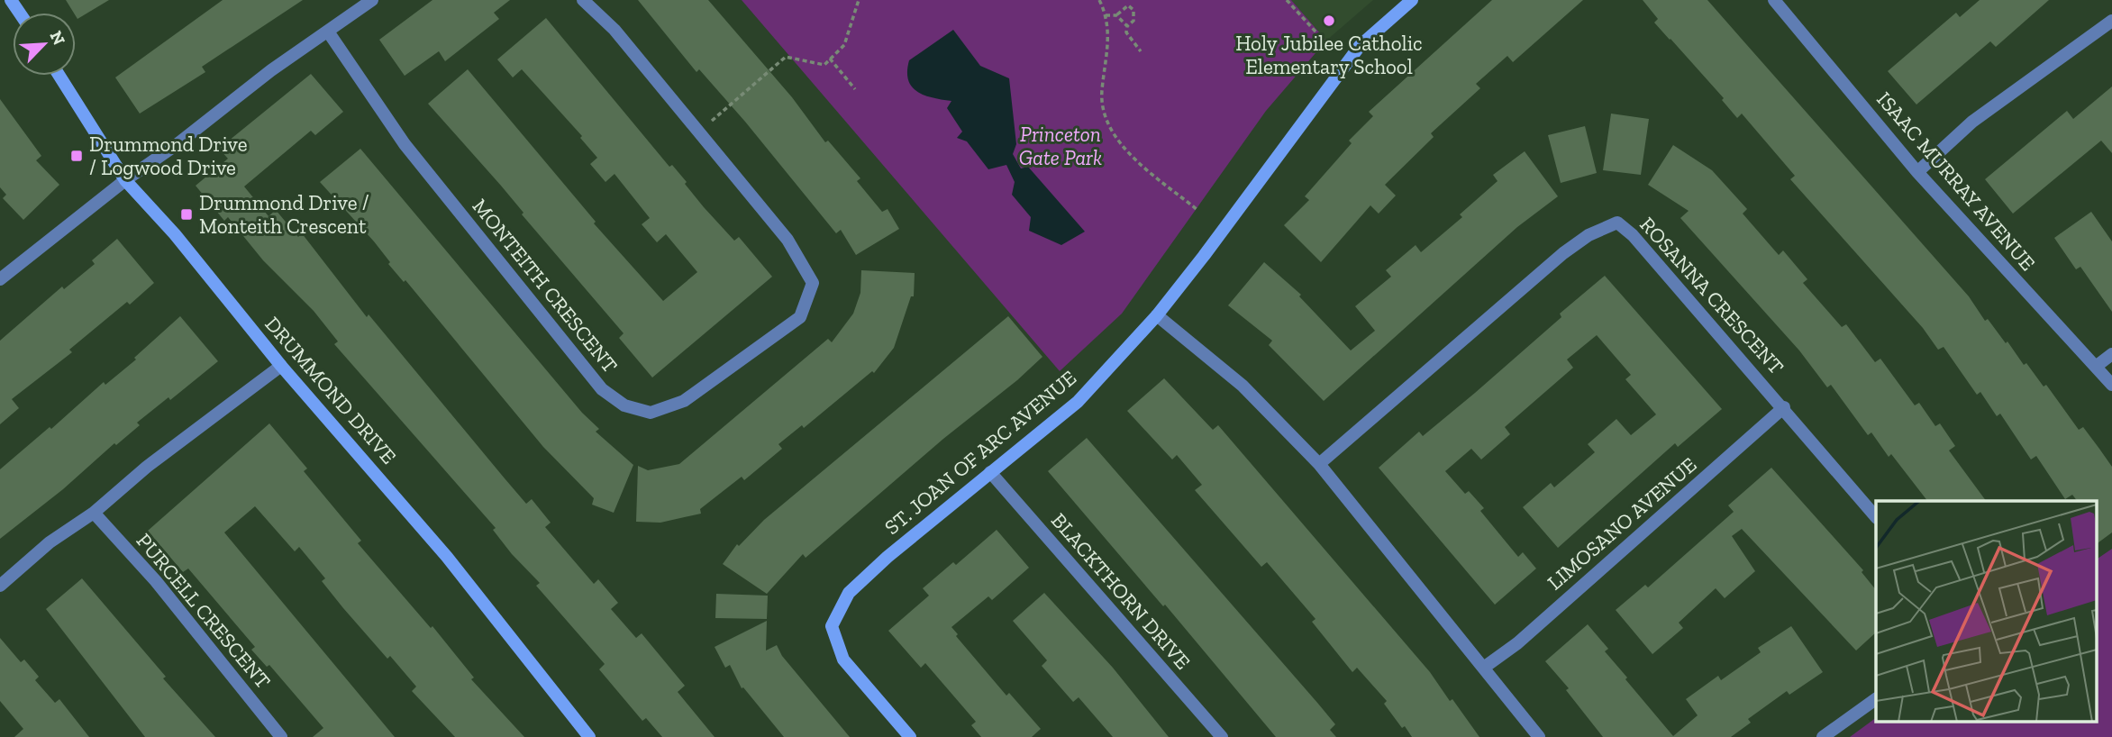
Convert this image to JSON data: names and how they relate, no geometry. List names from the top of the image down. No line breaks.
{"streets":{"street":["ISAAC MURRAY AVENUE","MONTEITH CRESCENT","ROSANNA CRESCENT","DRUMMOND DRIVE","ST. JOAN OF ARC AVENUE","LIMOSANO AVENUE","BLACKTHORN DRIVE","PURCELL CRESCENT"]},"crossings":[["ROSANNA CRESCENT","LIMOSANO AVENUE"],["ST. JOAN OF ARC AVENUE","BLACKTHORN DRIVE"]],"parks":["Princeton Gate Park"],"places":{"other":["Holy Jubilee Catholic Elementary School"],"transit":["Drummond Drive / Logwood Drive","Drummond Drive / Monteith Crescent"]},"north":"top right"}
